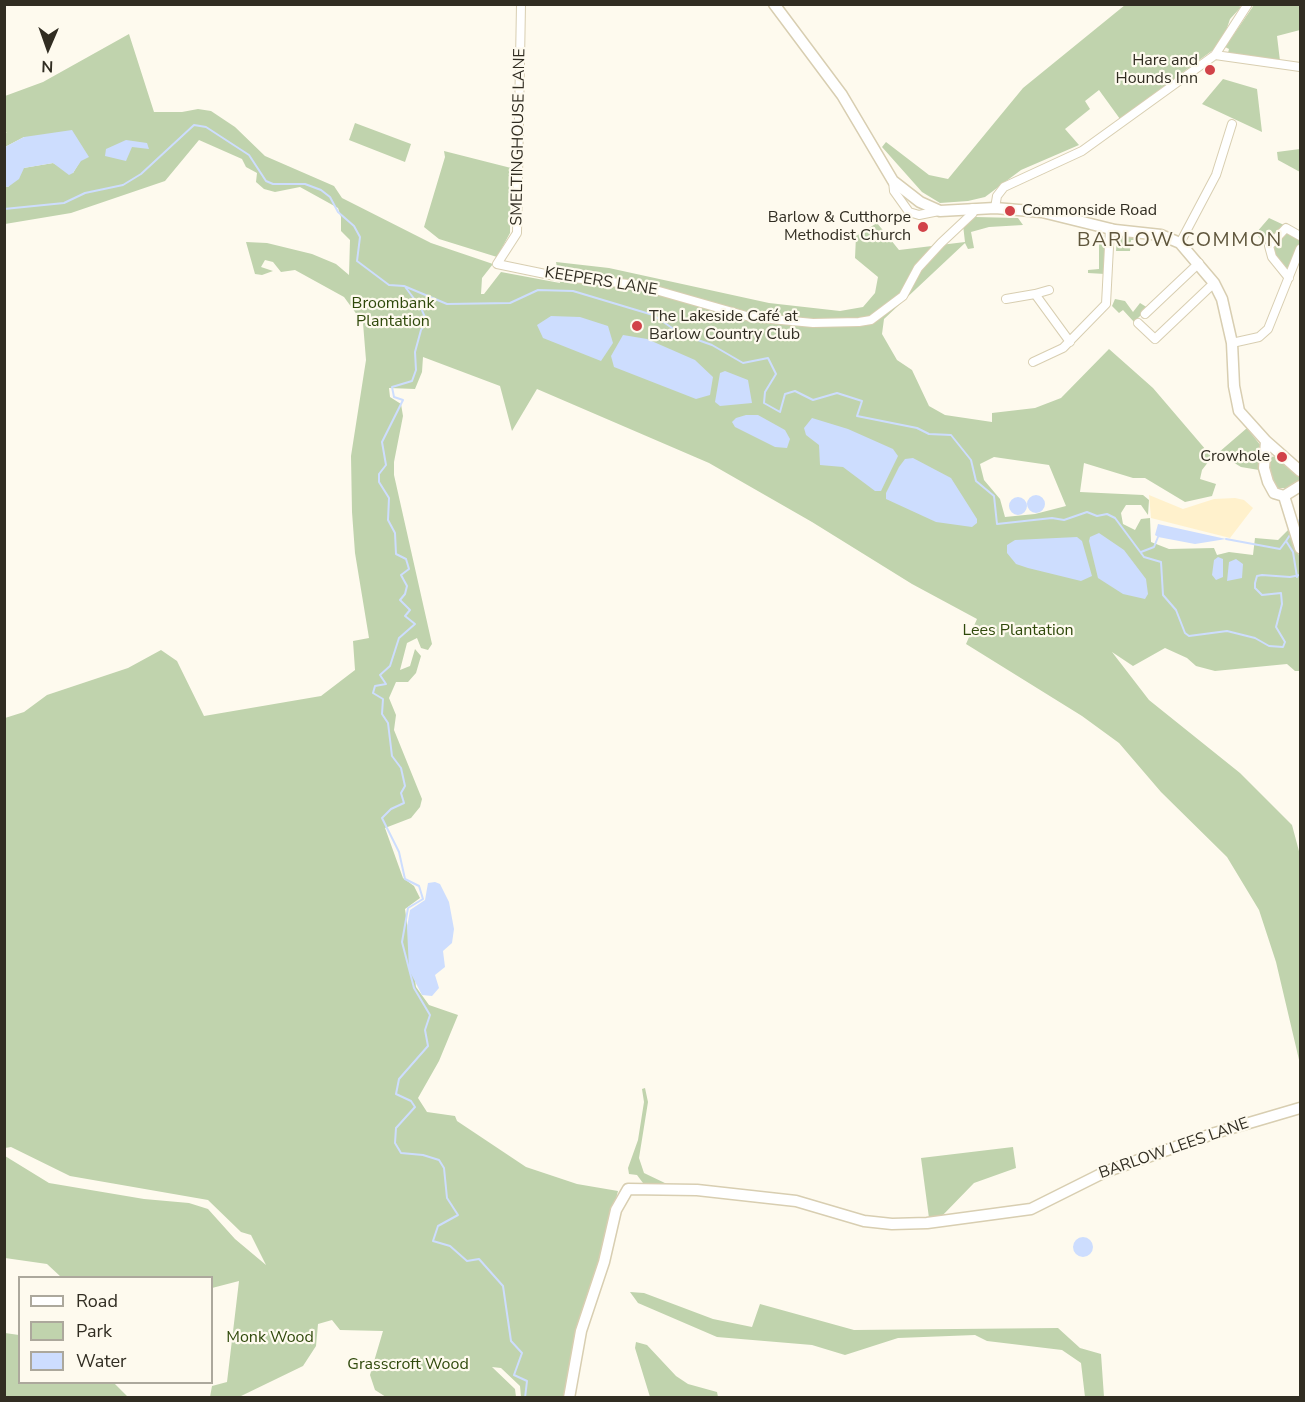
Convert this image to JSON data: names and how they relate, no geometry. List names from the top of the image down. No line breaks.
{"streets":{"street":["SMELTINGHOUSE LANE","KEEPERS LANE","BARLOW LEES LANE"]},"crossings":[["SMELTINGHOUSE LANE","KEEPERS LANE"]],"districts":["BARLOW COMMON"],"parks":["Broombank Plantation","Lees Plantation","Monk Wood","Grasscroft Wood"],"places":["Hare and Hounds Inn","Commonside Road","Barlow & Cutthorpe Methodist Church","The Lakeside Café at Barlow Country Club","Crowhole"],"legend":["Road","Park","Water"],"north":"bottom"}
